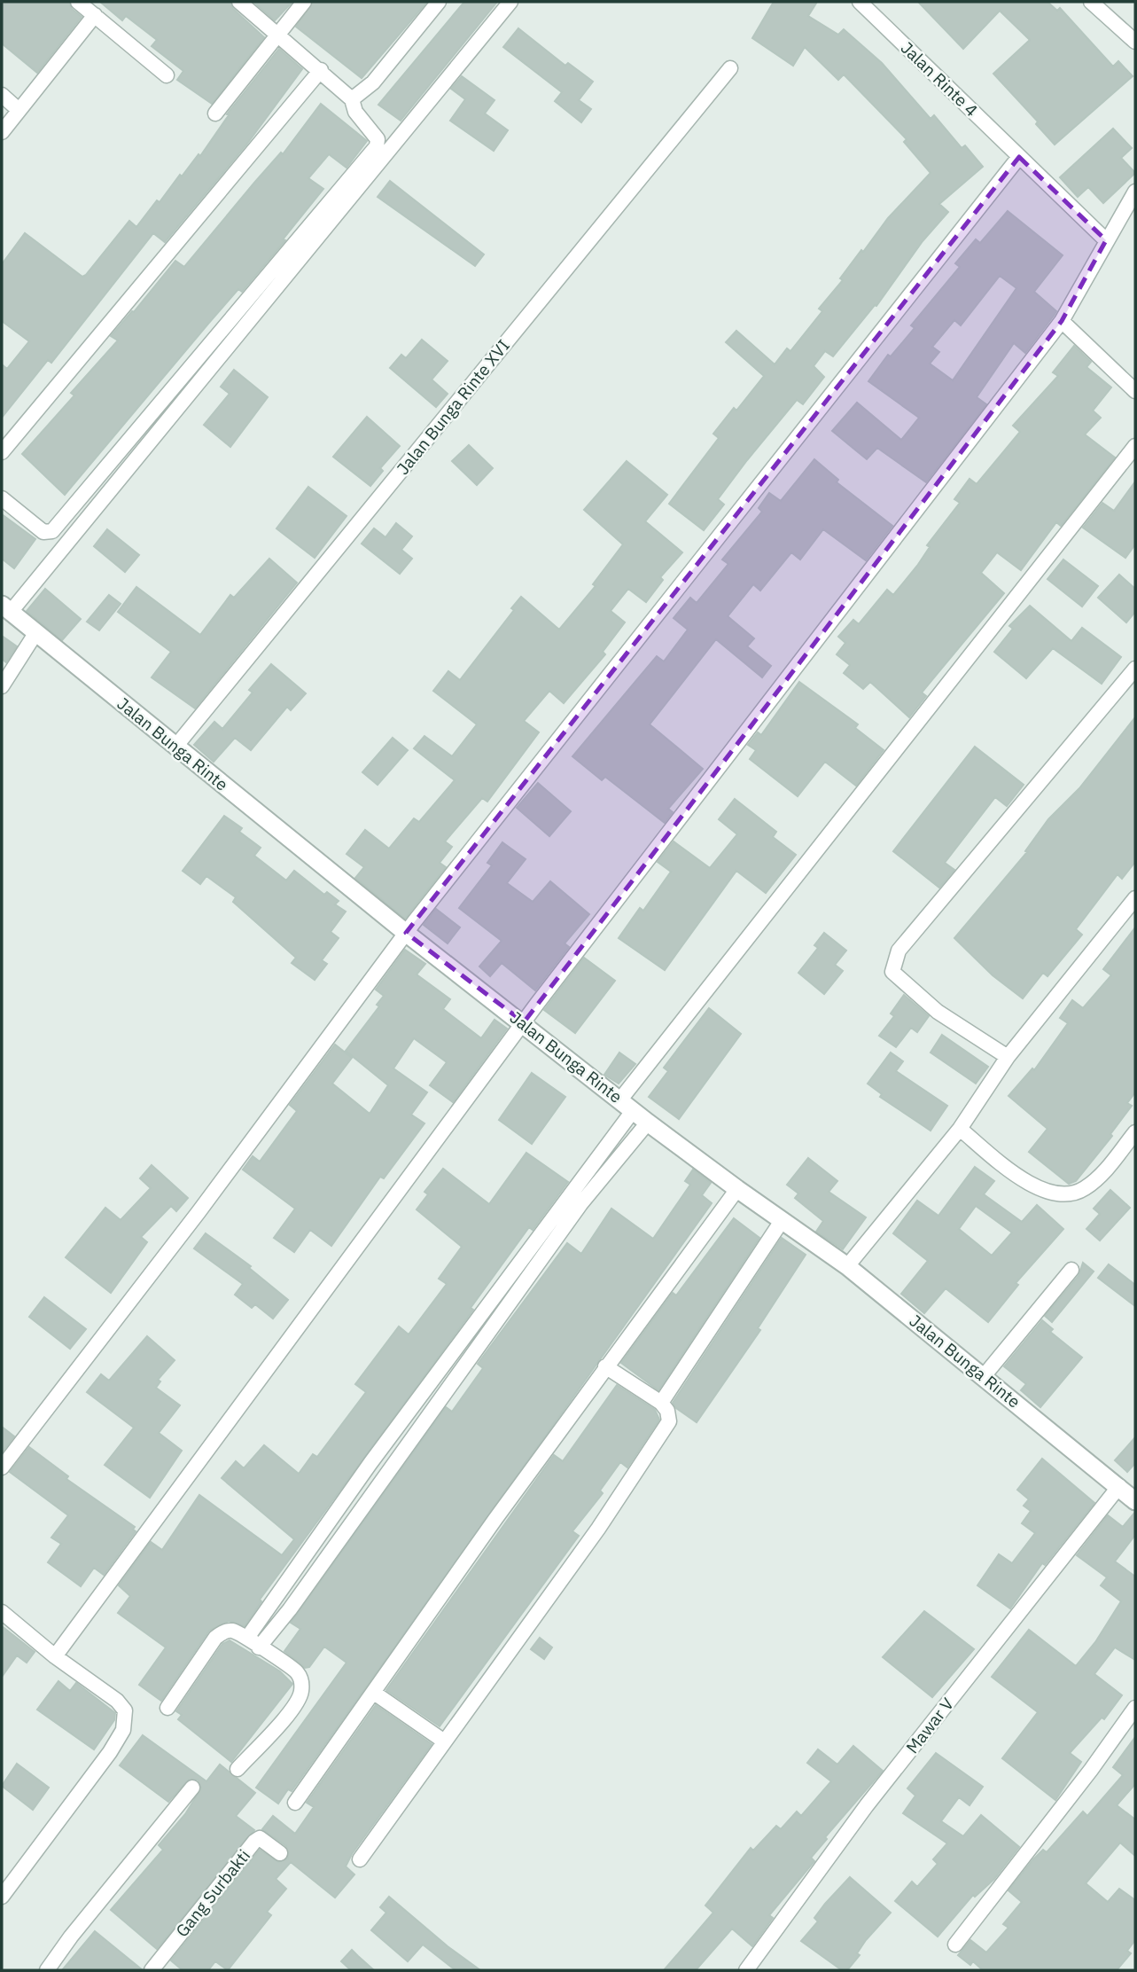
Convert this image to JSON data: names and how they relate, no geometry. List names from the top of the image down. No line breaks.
{"streets":{"street":["Jalan Rinte 4","Jalan Bunga Rinte XVI","Jalan Bunga Rinte","Mawar V","Gang Surbakti"]},"crossings":[["Jalan Bunga Rinte XVI","Jalan Bunga Rinte"],["Jalan Bunga Rinte","Mawar V"]]}
